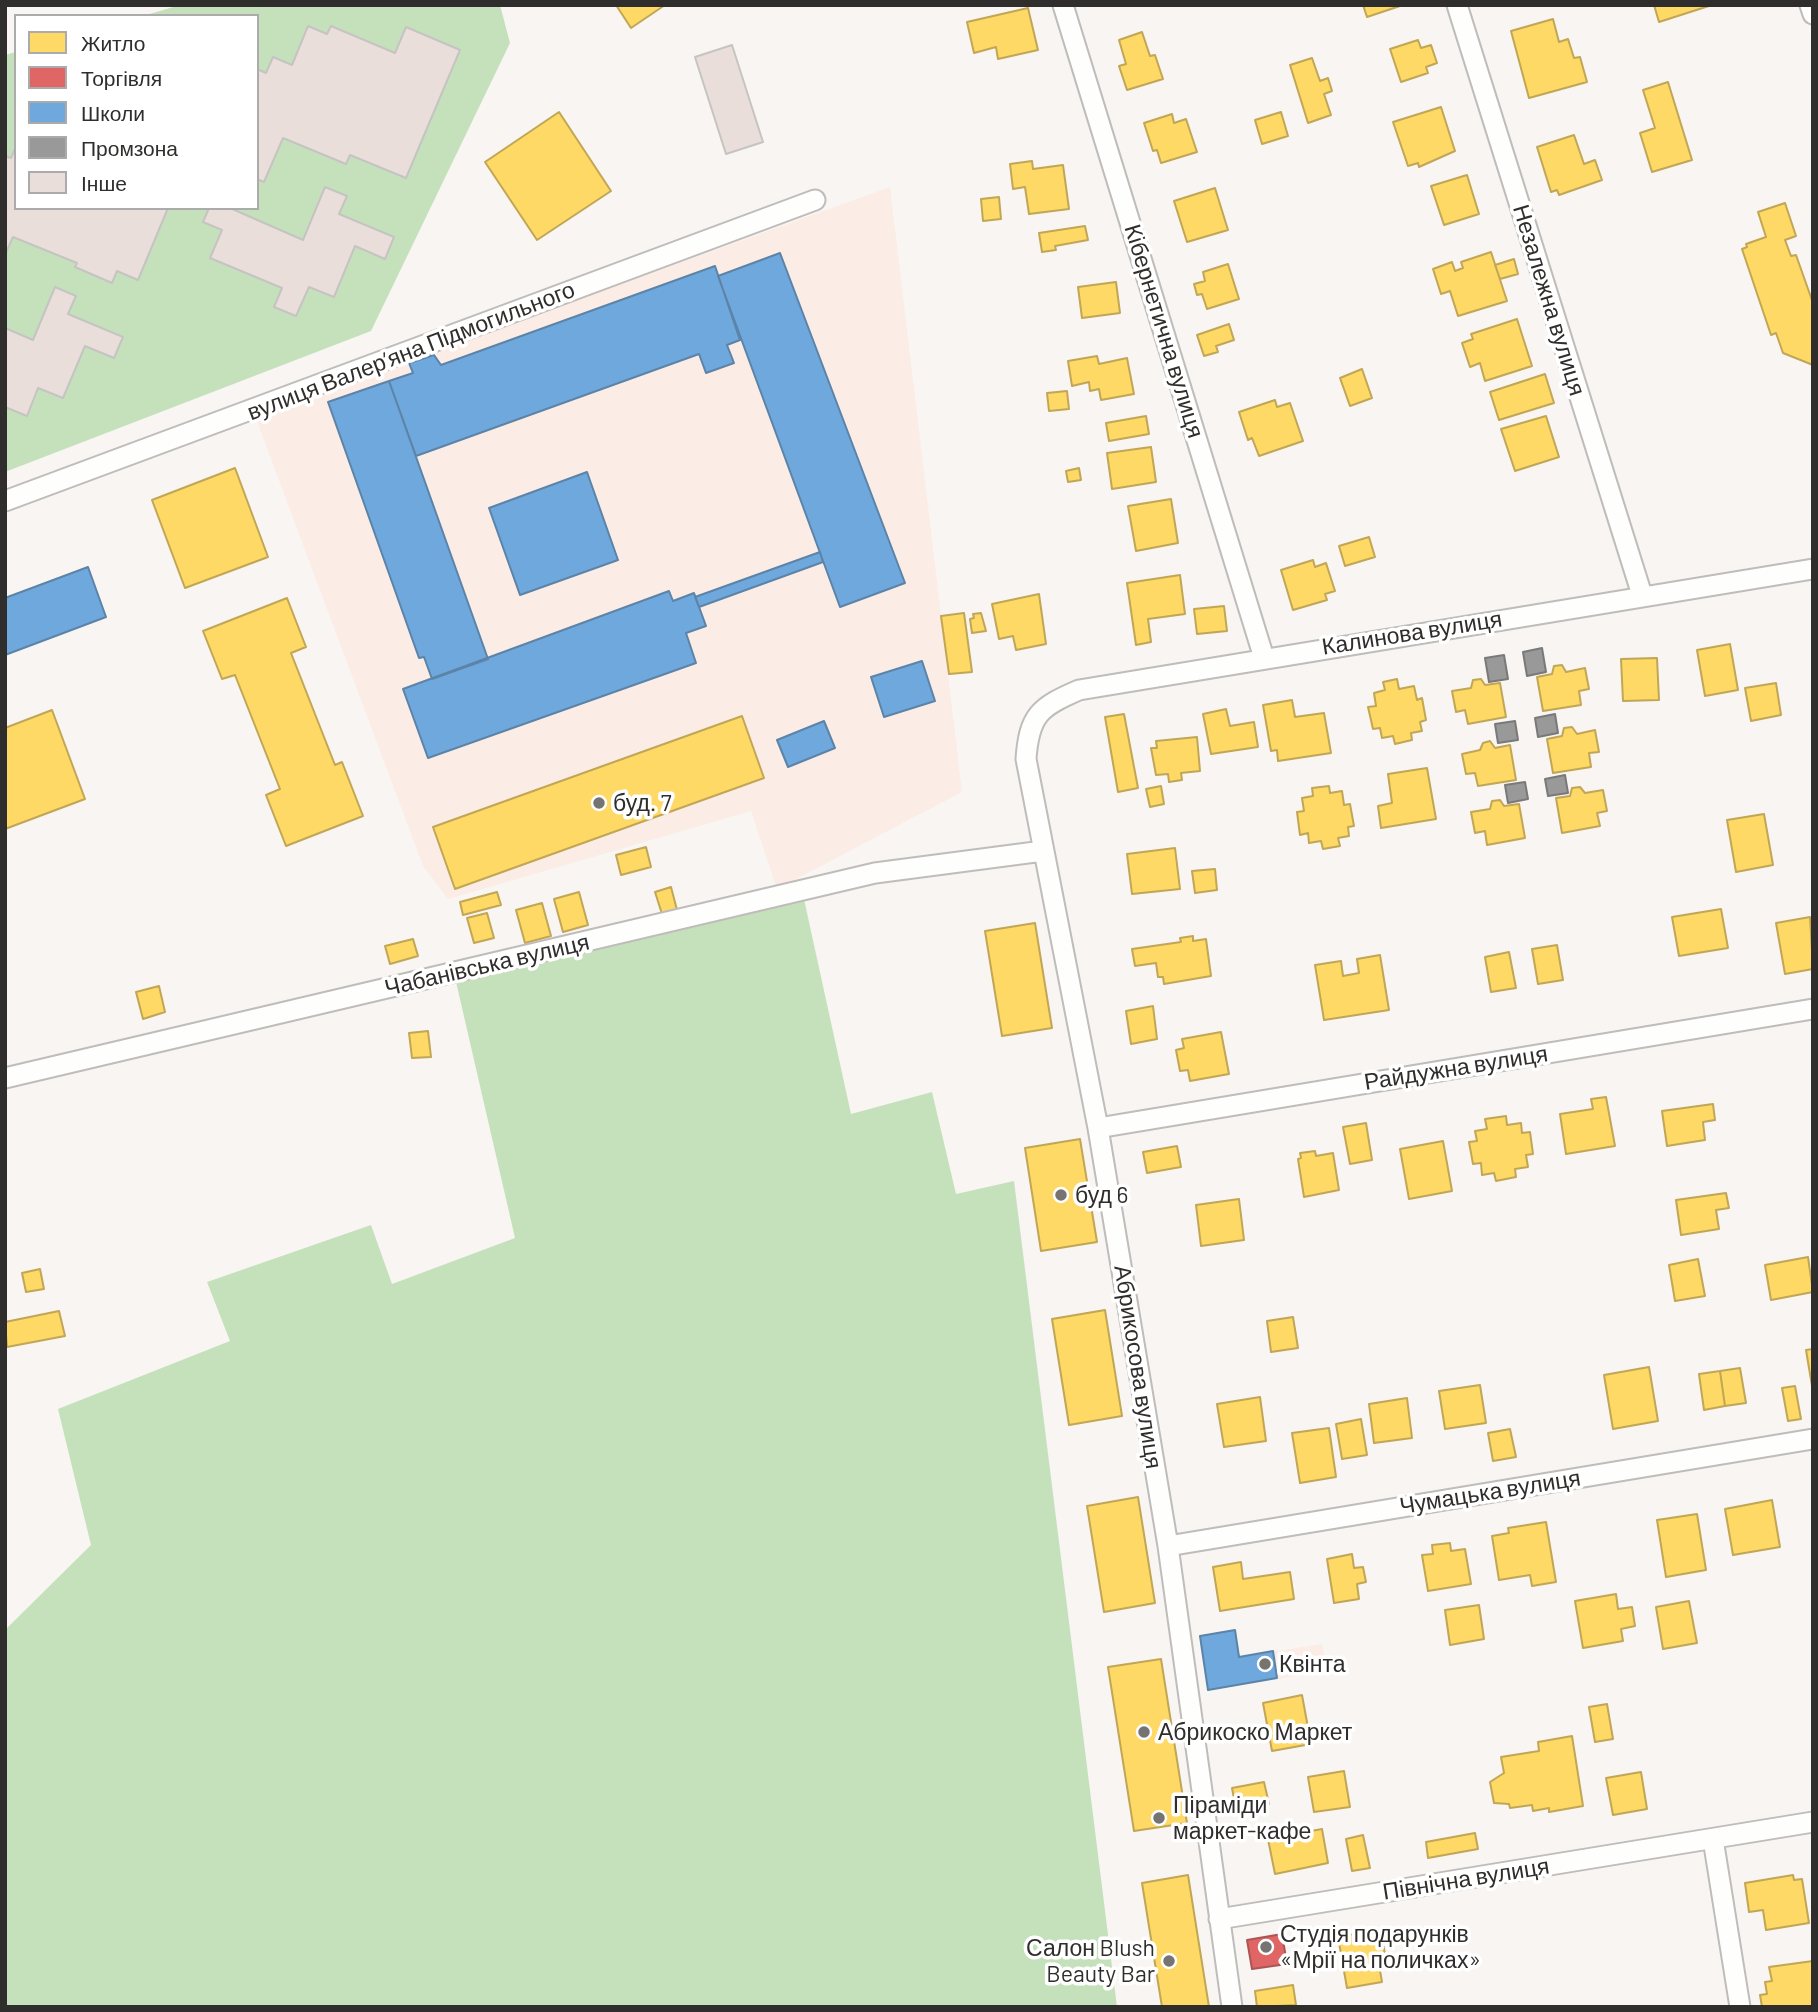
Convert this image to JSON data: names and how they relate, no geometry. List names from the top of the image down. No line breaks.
{"streets":{"street":["Незалежна вулиця","Кібернетична вулиця","вулиця Валерʼяна Підмогильного","Калинова вулиця","Чабанівська вулиця","Райдужна вулиця","Абрикосова вулиця","Чумацька вулиця","Північна вулиця"]},"crossings":[["Незалежна вулиця","Калинова вулиця"],["Кібернетична вулиця","Калинова вулиця"],["Калинова вулиця","Абрикосова вулиця"],["Чабанівська вулиця","Абрикосова вулиця"],["Райдужна вулиця","Абрикосова вулиця"],["Абрикосова вулиця","Чумацька вулиця"],["Абрикосова вулиця","Північна вулиця"]],"places":["буд. 7","буд 6","Квінта","Абрикоско Маркет","Піраміди маркет-кафе","Студія подарунків «Мрії на поличках»","Салон Blush Beauty Bar"],"legend":["Житло","Торгівля","Школи","Промзона","Інше"]}
